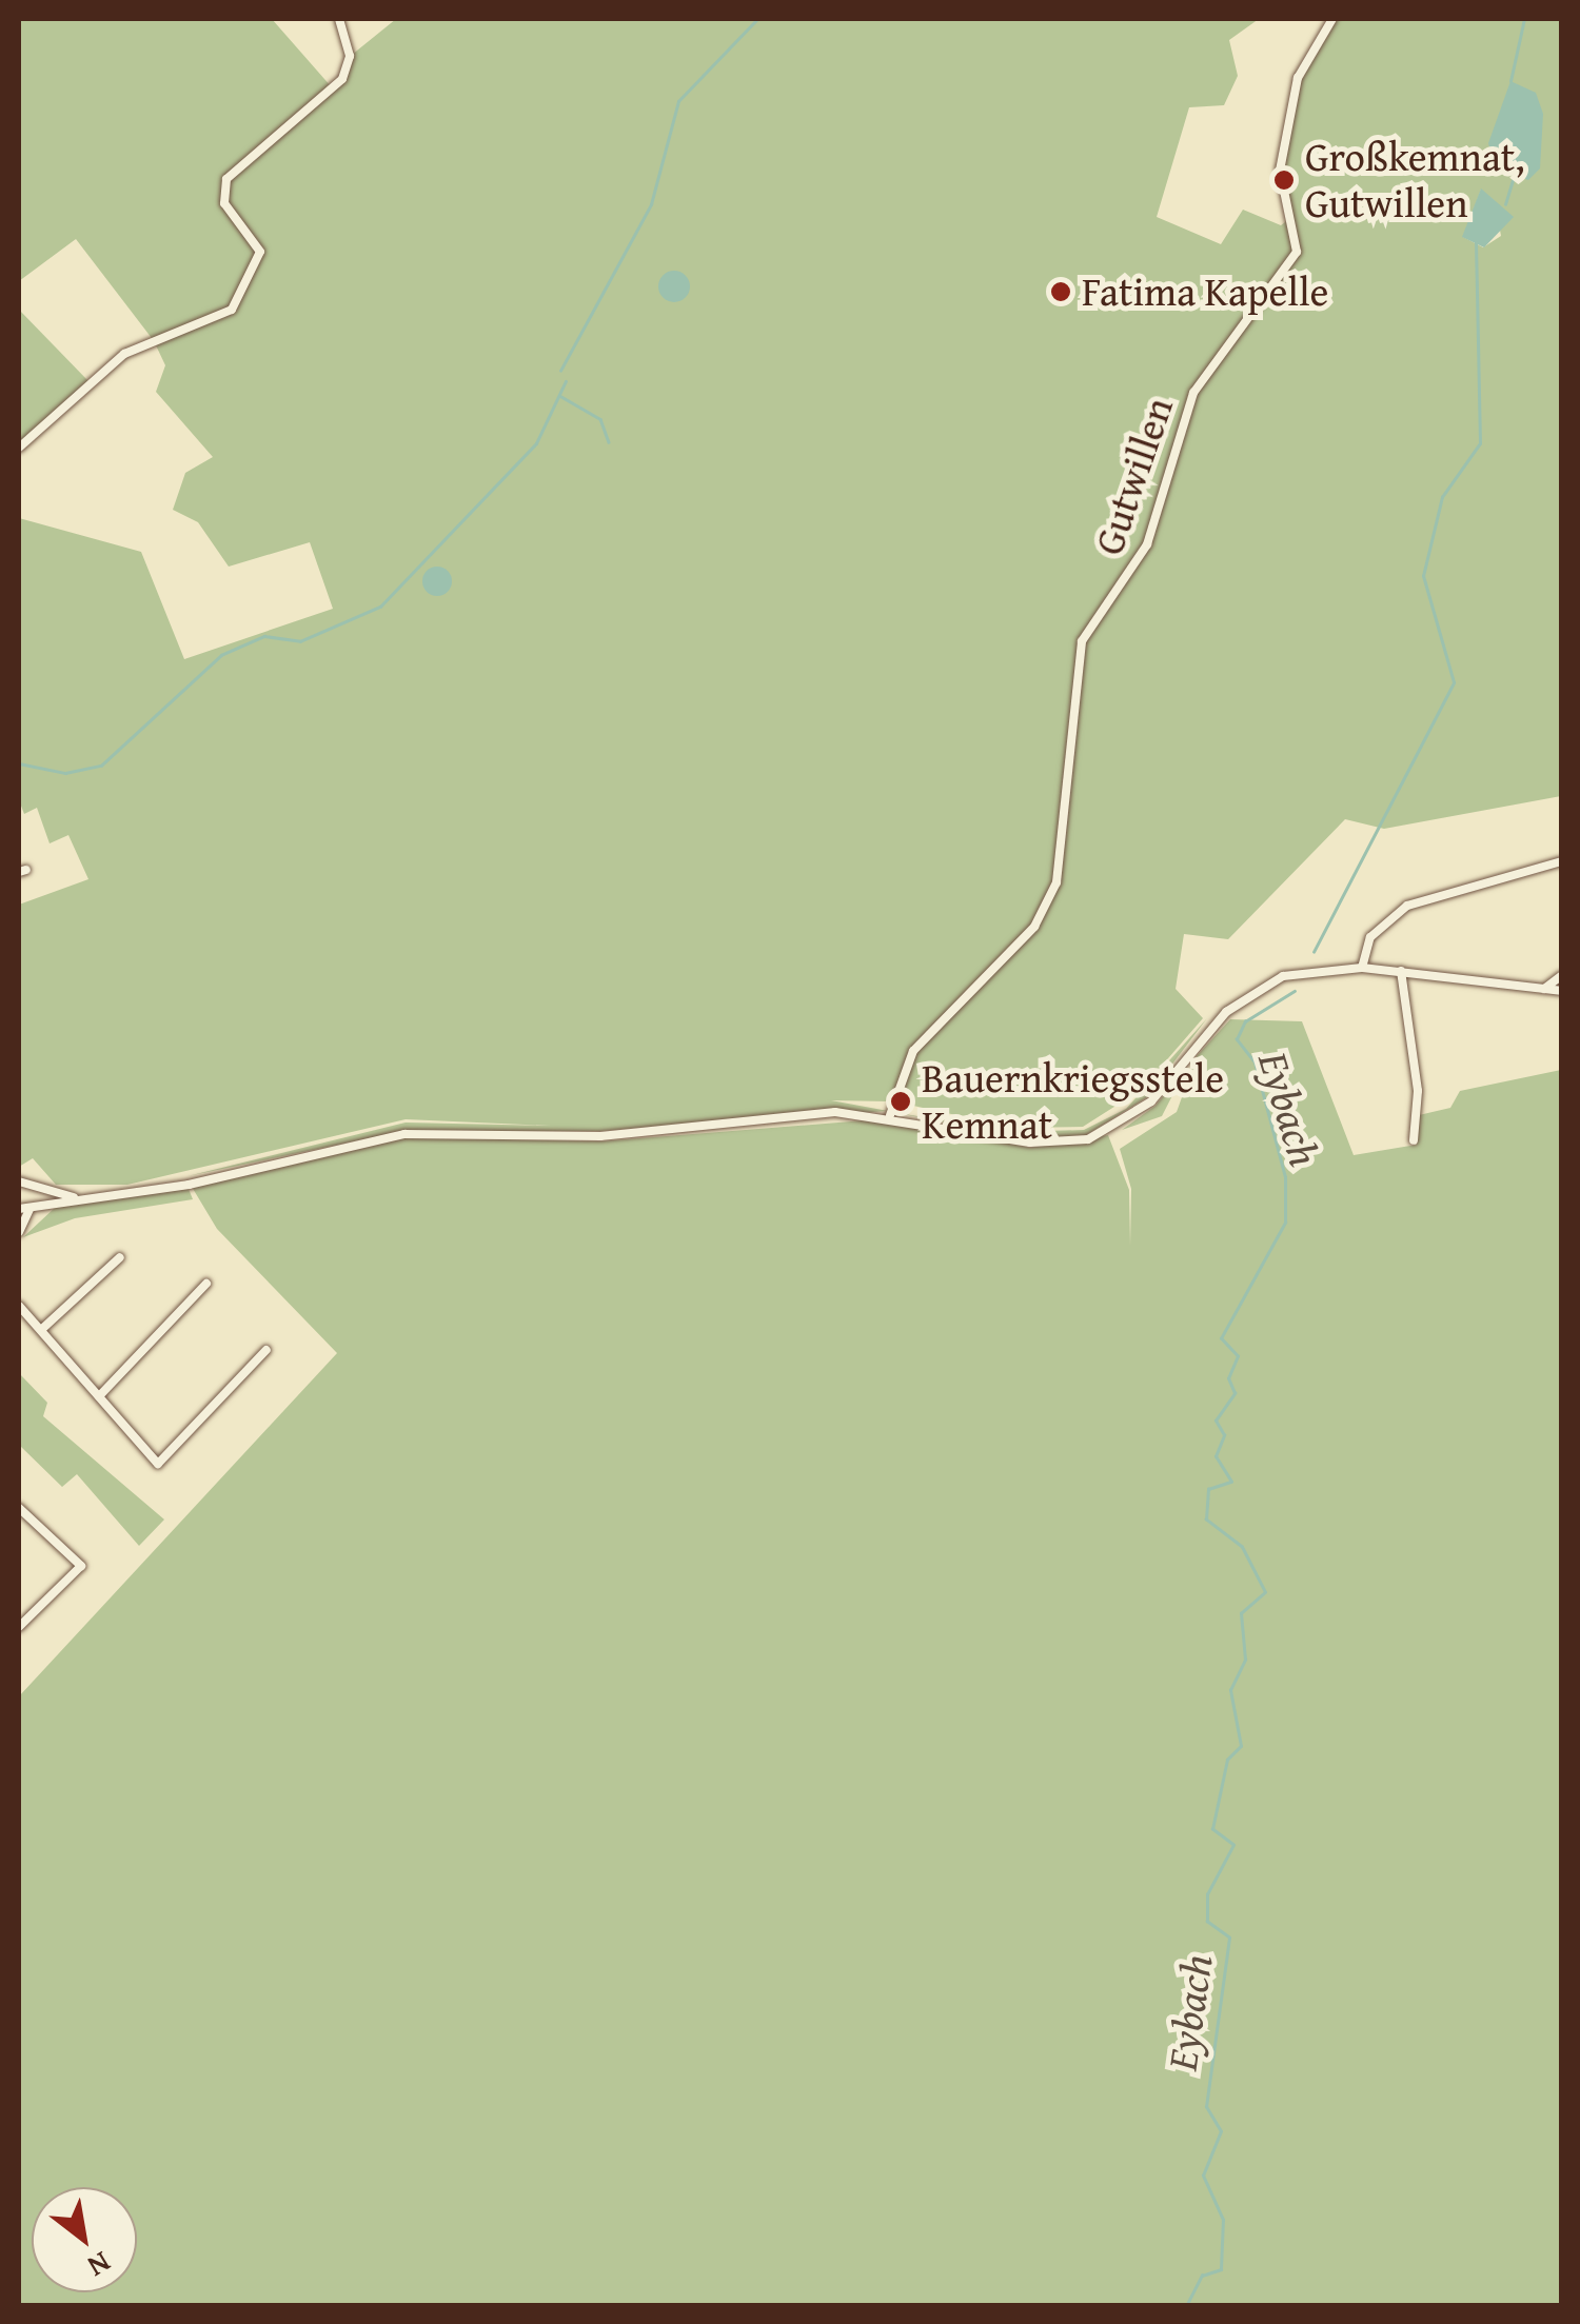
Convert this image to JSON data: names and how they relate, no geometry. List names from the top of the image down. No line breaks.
{"streets":{"street":["Gutwillen"]},"water":["Eybach"],"places":["Großkemnat, Gutwillen","Fatima Kapelle","Bauernkriegsstele Kemnat"],"north":"bottom right"}
